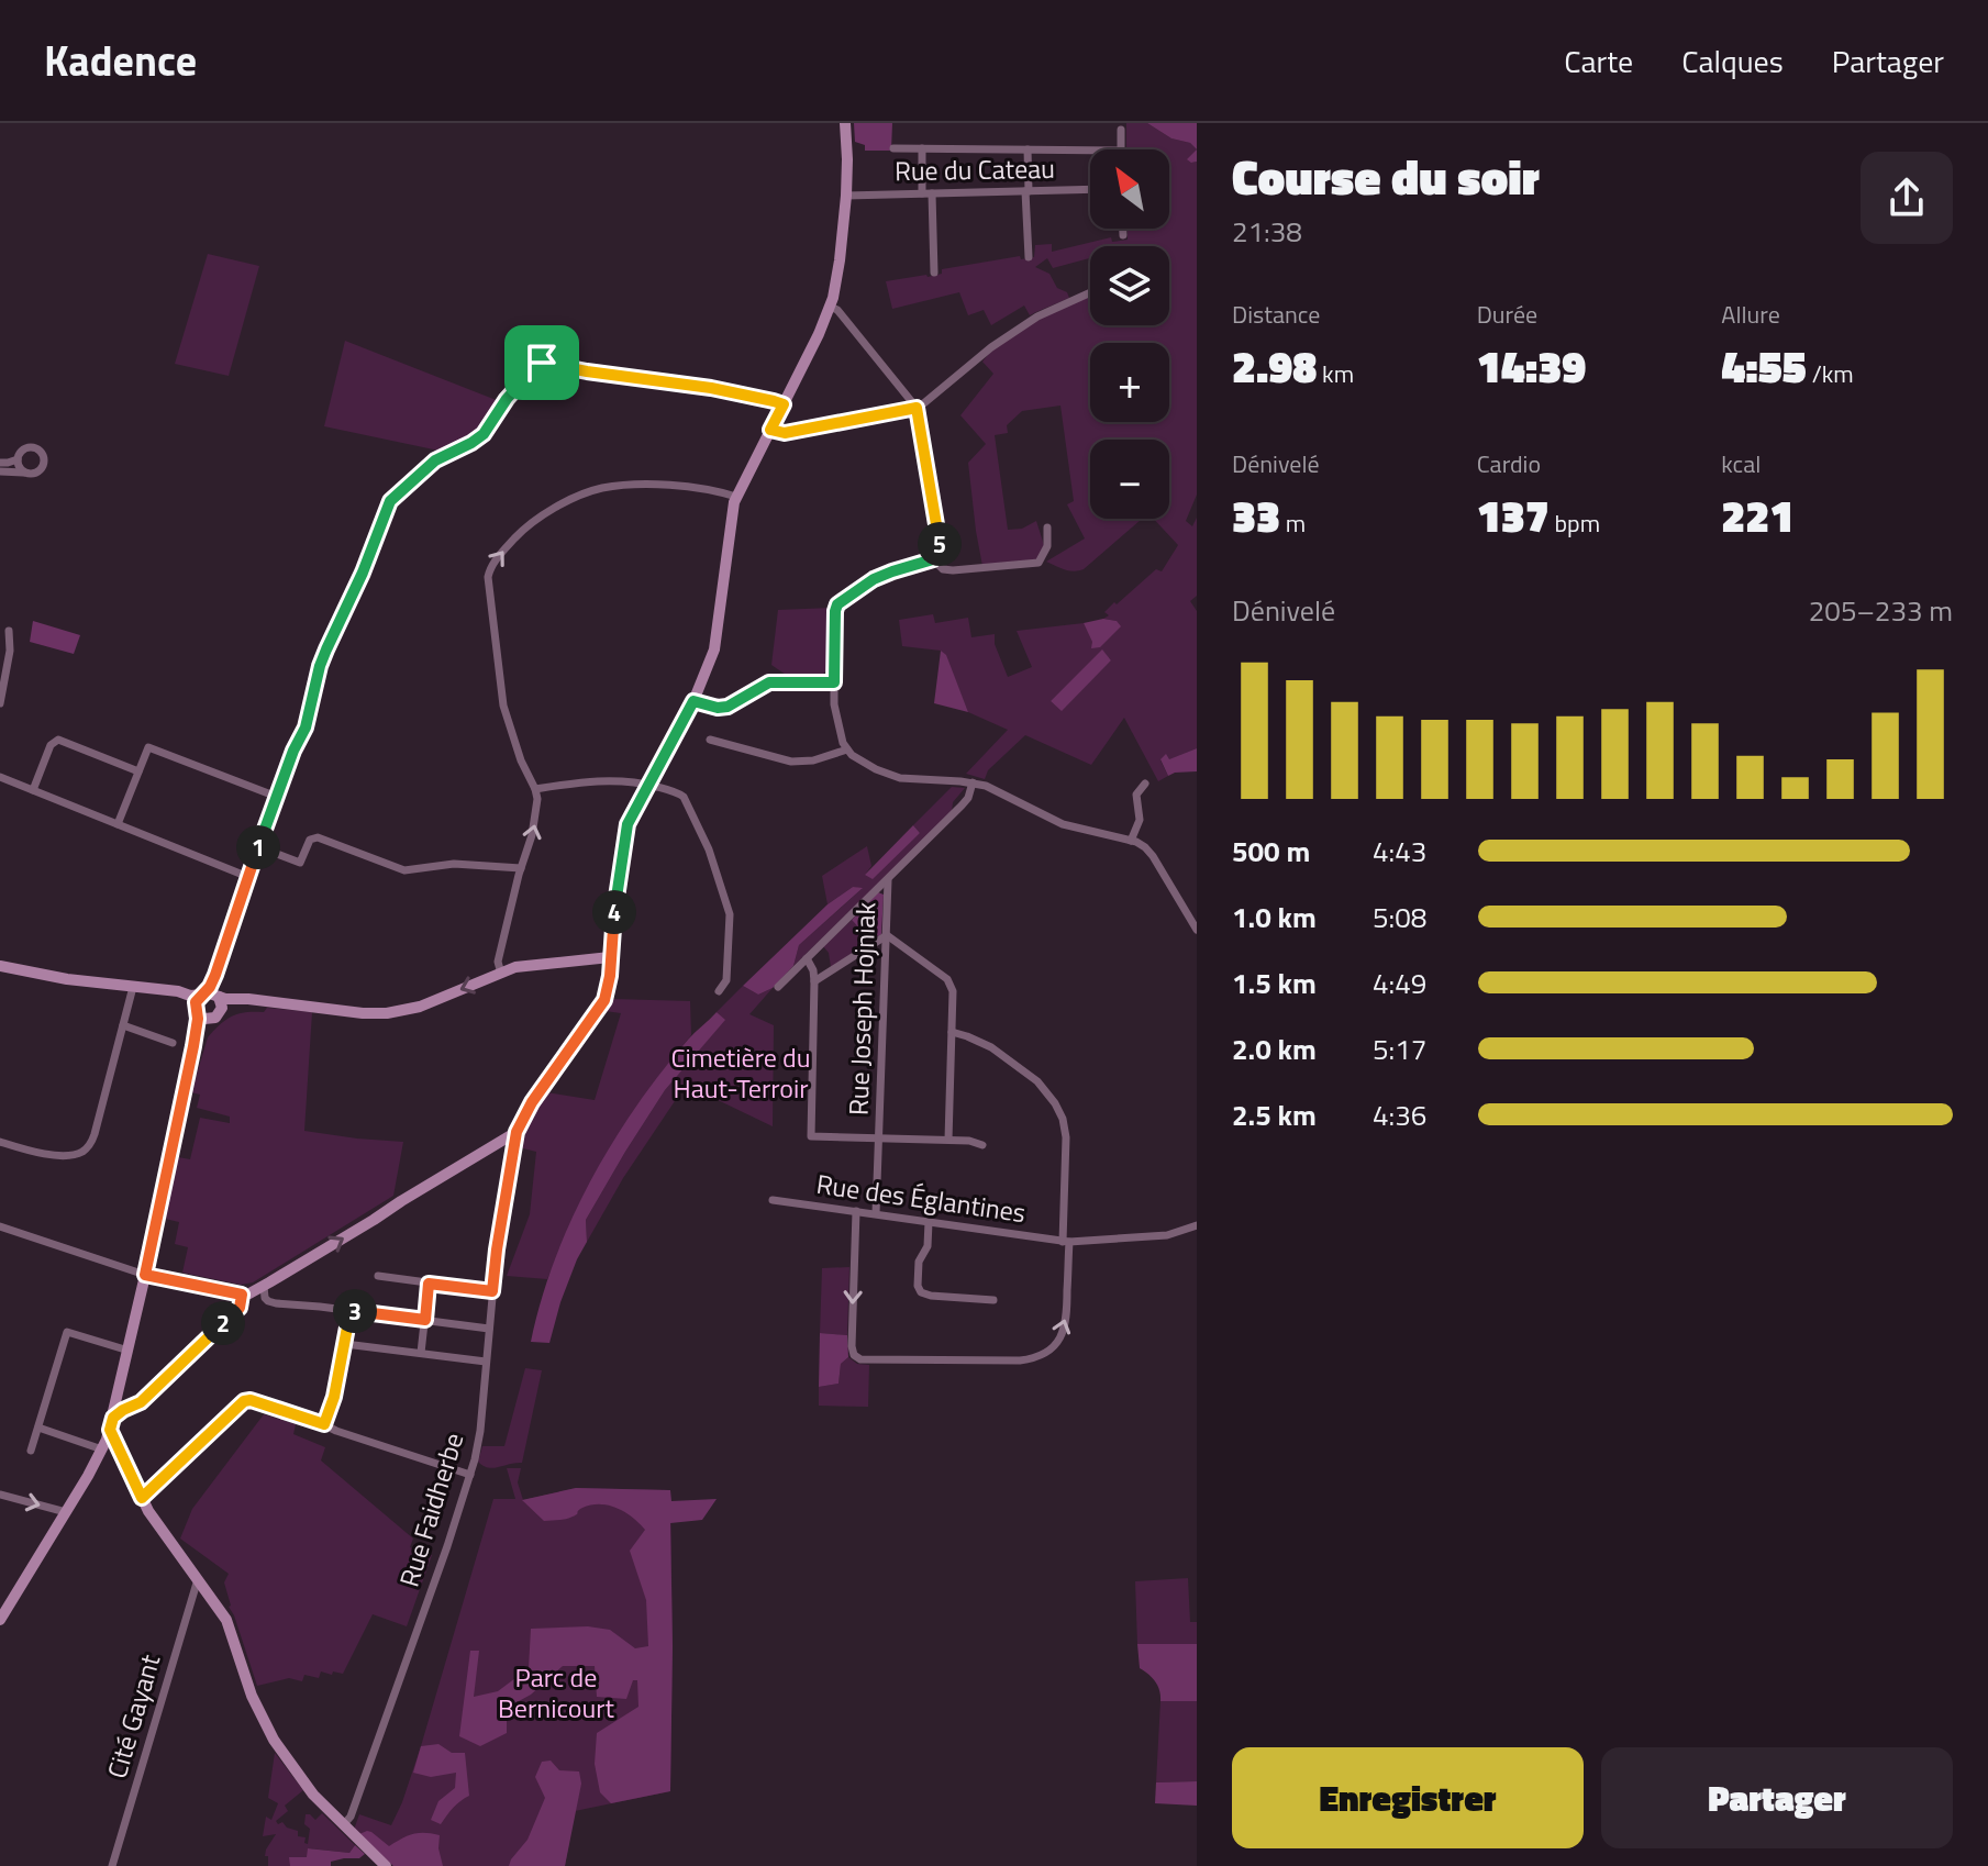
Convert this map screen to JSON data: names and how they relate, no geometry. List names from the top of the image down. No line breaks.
{"streets":{"street":["Rue du Cateau","Rue Joseph Hojniak","Rue des Églantines","Rue Faidherbe","Cité Gayant"]},"crossings":[["Rue du Cateau","Rue Faidherbe"],["Rue Joseph Hojniak","Rue des Églantines"]],"parks":["Cimetière du Haut-Terroir","Parc de Bernicourt"],"north":"top left","page":{"header":"Kadence","nav":["Carte","Calques","Partager"],"heading":["Course du soir","21:38"],"map_buttons":["+","−"],"stats":[["Distance","2.98 km"],["Durée","14:39"],["Allure","4:55 /km"],["Dénivelé","33 m"],["Cardio","137 bpm"],["kcal","221"]],"pins":["5","1","4","3","2"],"chart":["Dénivelé","205–233 m"],"list":[{"name":"500 m","note":"4:43"},{"name":"1.0 km","note":"5:08"},{"name":"1.5 km","note":"4:49"},{"name":"2.0 km","note":"5:17"},{"name":"2.5 km","note":"4:36"}],"buttons":["Enregistrer","Partager"]}}
